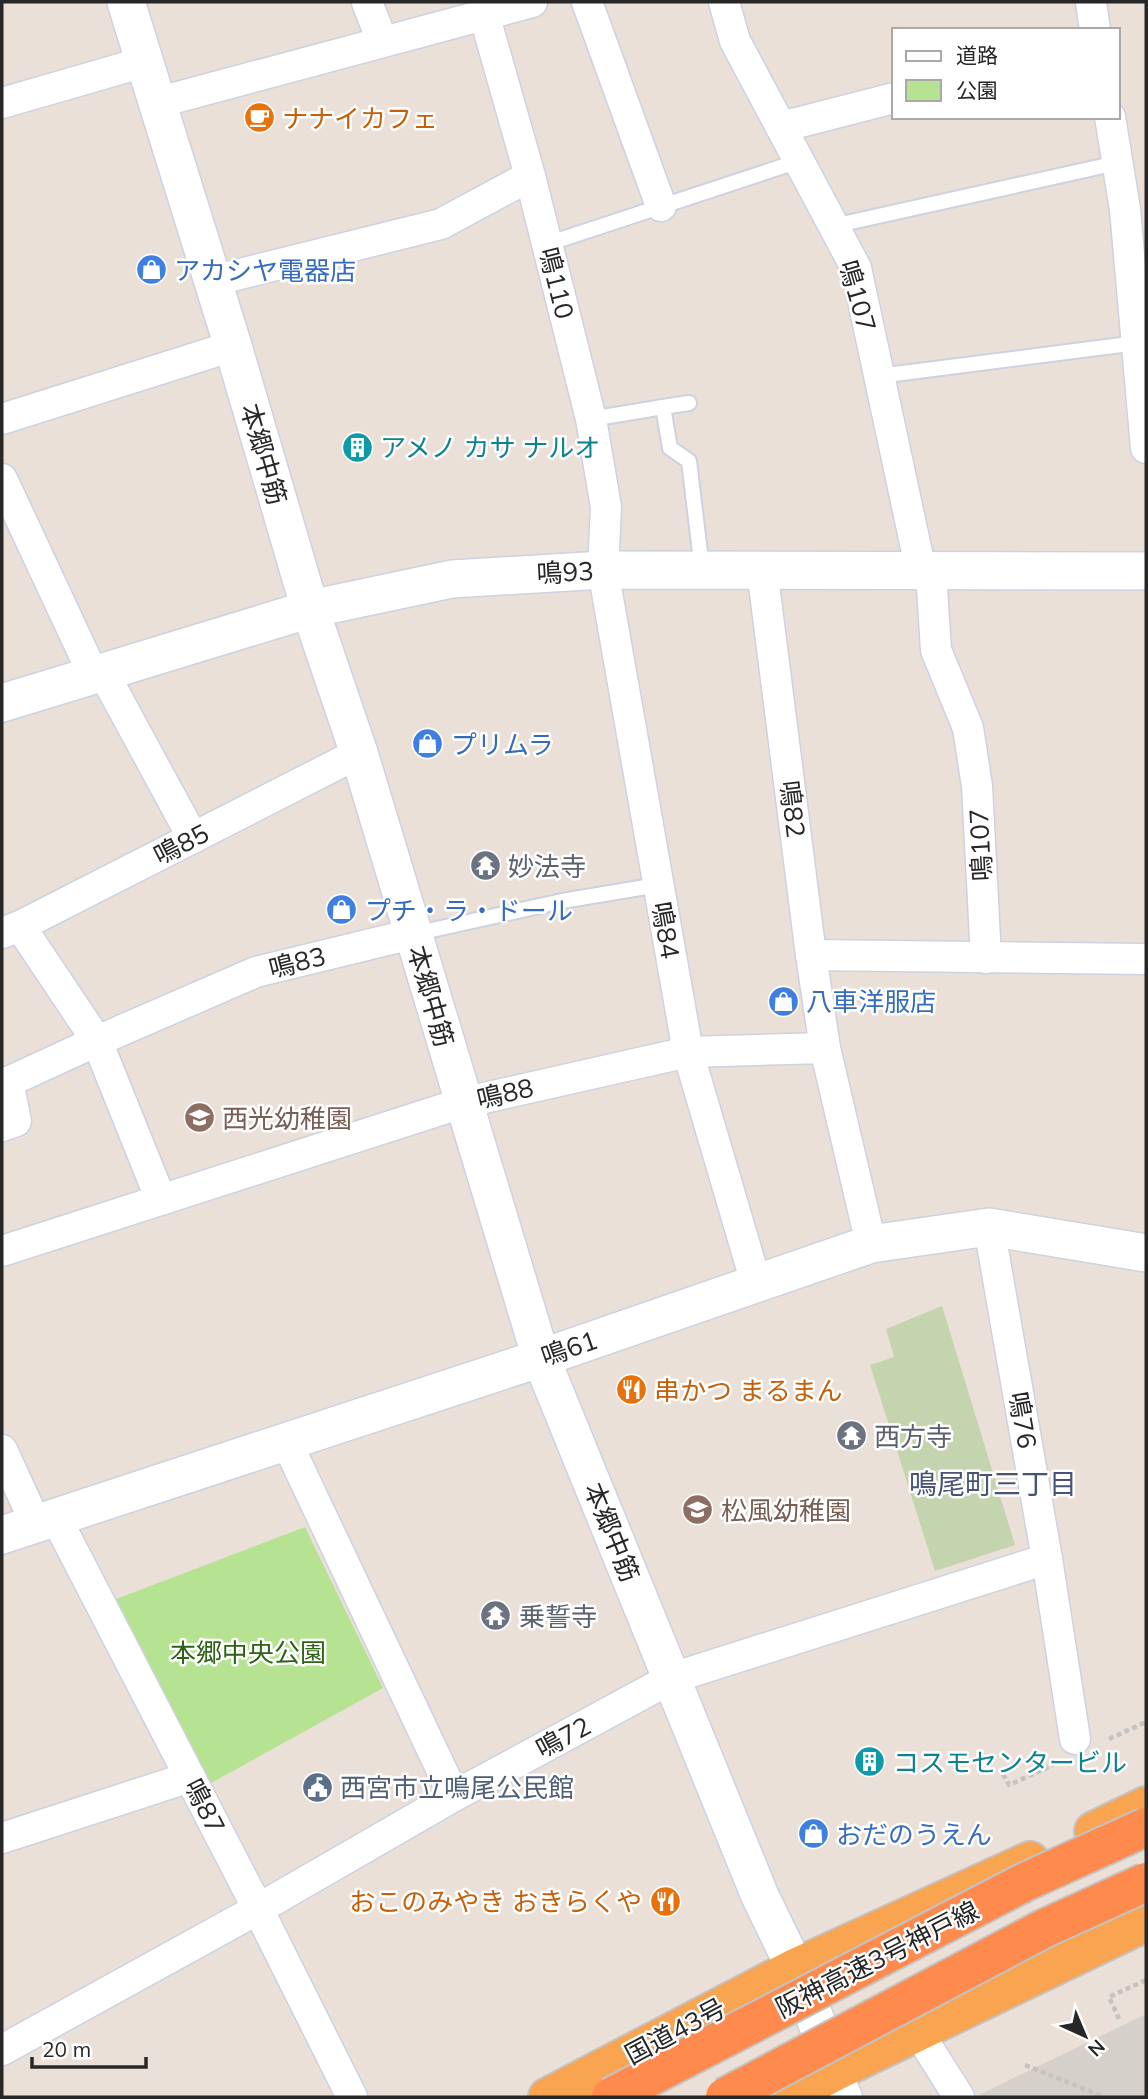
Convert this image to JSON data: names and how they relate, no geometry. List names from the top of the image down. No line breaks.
{"streets":{"highway":["阪神高速3号神戸線","国道43号"],"street":["鳴110","鳴107","本郷中筋","鳴93","鳴82","鳴85","鳴84","鳴83","鳴88","鳴61","鳴76","鳴72","鳴87"]},"crossings":[["鳴110","鳴93"],["鳴110","鳴84"],["鳴107","鳴93"],["本郷中筋","鳴93"],["本郷中筋","鳴85"],["本郷中筋","鳴83"],["本郷中筋","鳴88"],["本郷中筋","鳴61"],["本郷中筋","鳴72"],["本郷中筋","国道43号"],["鳴93","鳴82"],["鳴93","鳴84"],["鳴82","鳴88"],["鳴84","鳴83"],["鳴84","鳴88"],["鳴84","鳴61"],["鳴61","鳴76"],["鳴61","鳴87"],["鳴76","鳴72"],["鳴72","鳴87"]],"districts":["鳴尾町三丁目"],"parks":["本郷中央公園"],"places":{"cafe":["ナナイカフェ"],"shop":["アカシヤ電器店","プリムラ","プチ・ラ・ドール","八車洋服店","おだのうえん"],"building":["アメノ カサ ナルオ","コスモセンタービル"],"temple":["妙法寺","西方寺","乗誓寺"],"school or university":["西光幼稚園","松風幼稚園"],"restaurant":["串かつ まるまん","おこのみやき おきらくや"],"public building":["西宮市立鳴尾公民館"]},"legend":["道路","公園"],"scale_bar":"20 m","north":"bottom right"}
